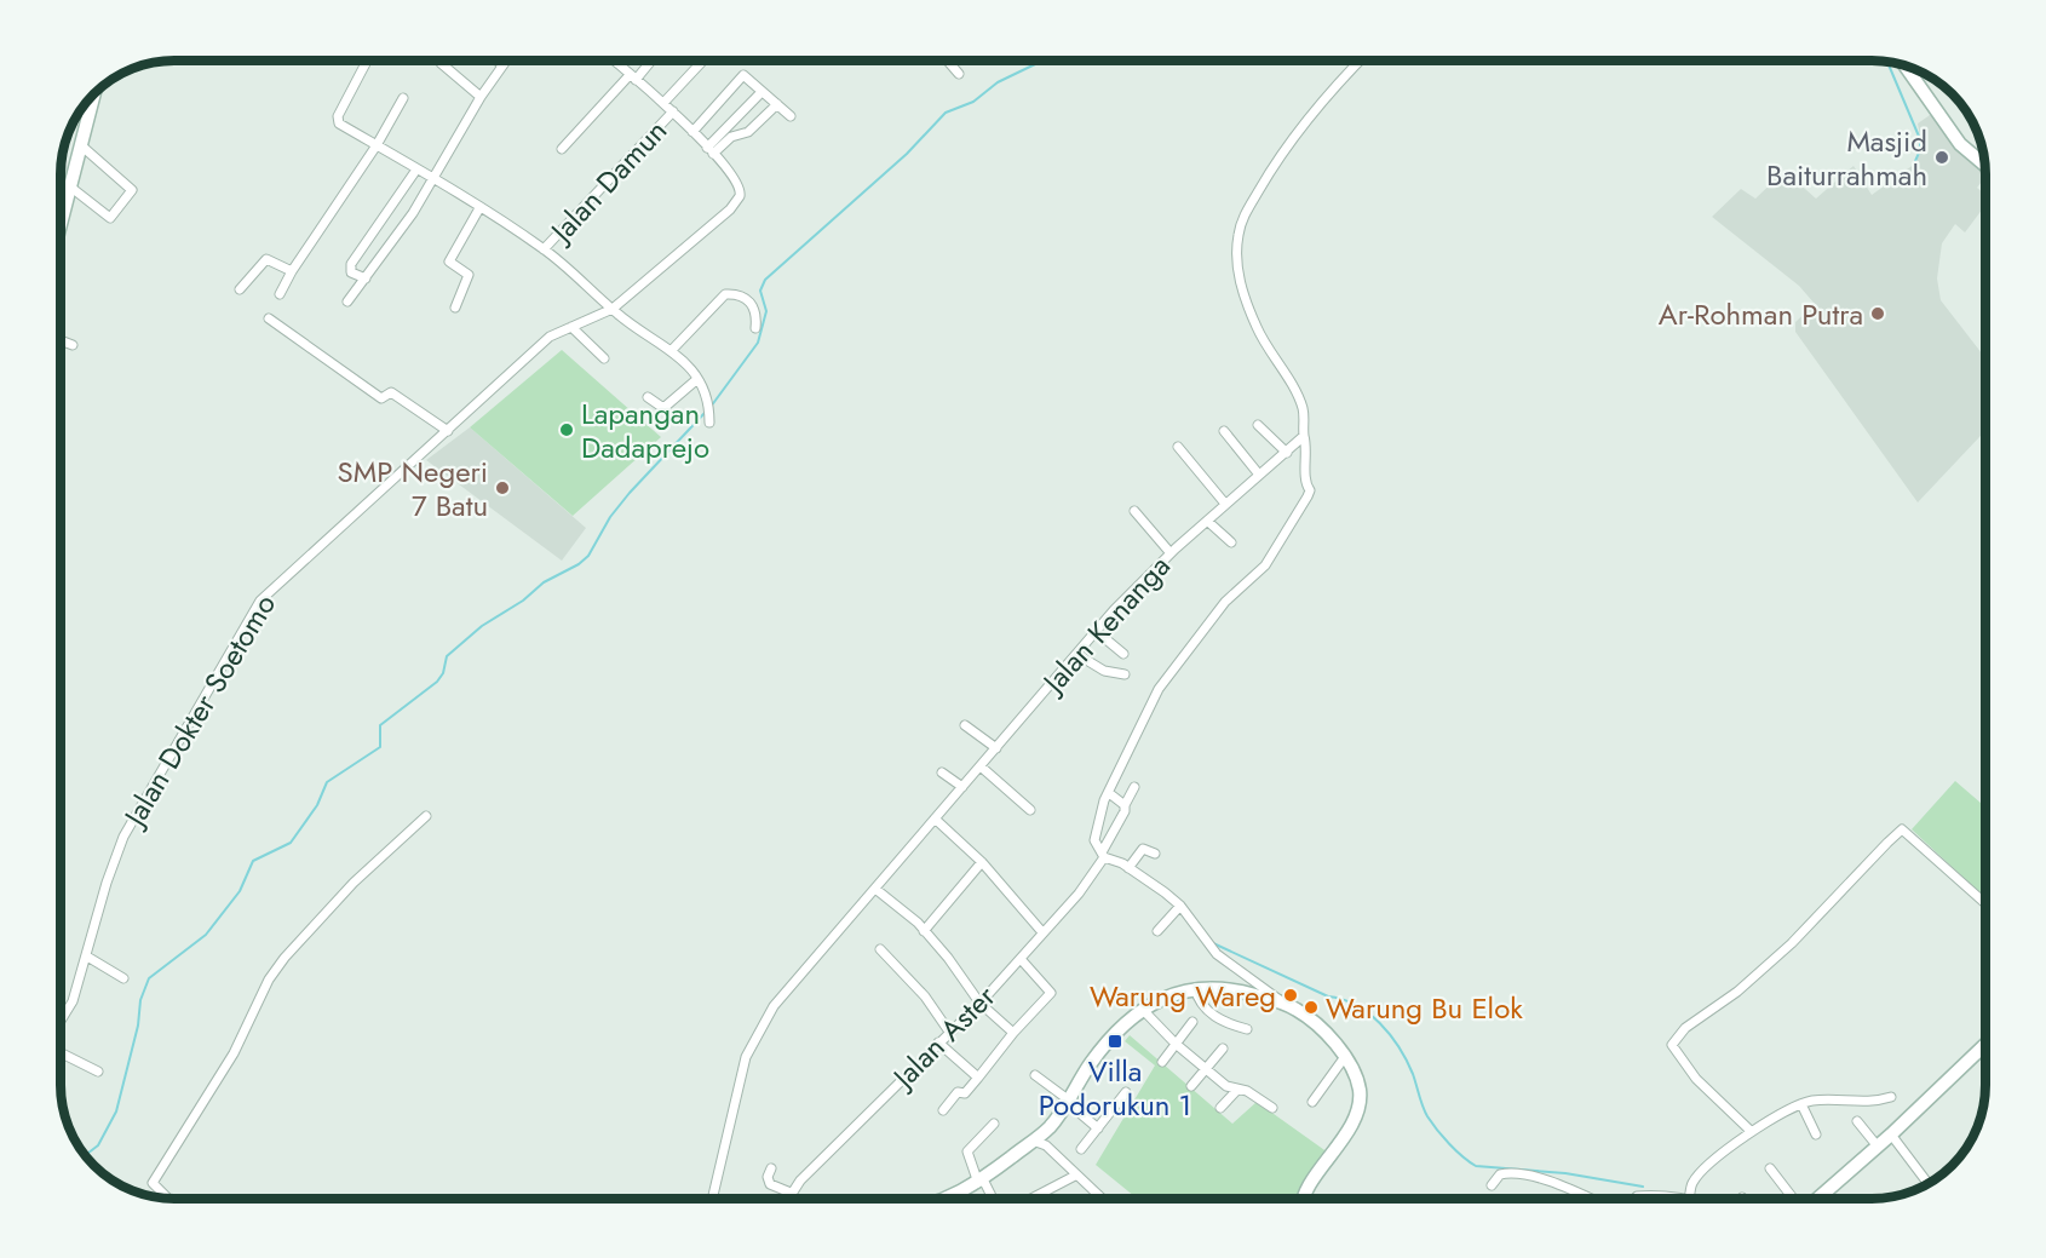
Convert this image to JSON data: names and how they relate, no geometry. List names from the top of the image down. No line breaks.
{"streets":{"street":["Jalan Damun","Jalan Kenanga","Jalan Dokter Soetomo","Jalan Aster"]},"places":{"other":["Masjid Baiturrahmah","Ar-Rohman Putra","Lapangan Dadaprejo","SMP Negeri 7 Batu","Warung Wareg","Warung Bu Elok"],"transit":["Villa Podorukun 1"]}}
